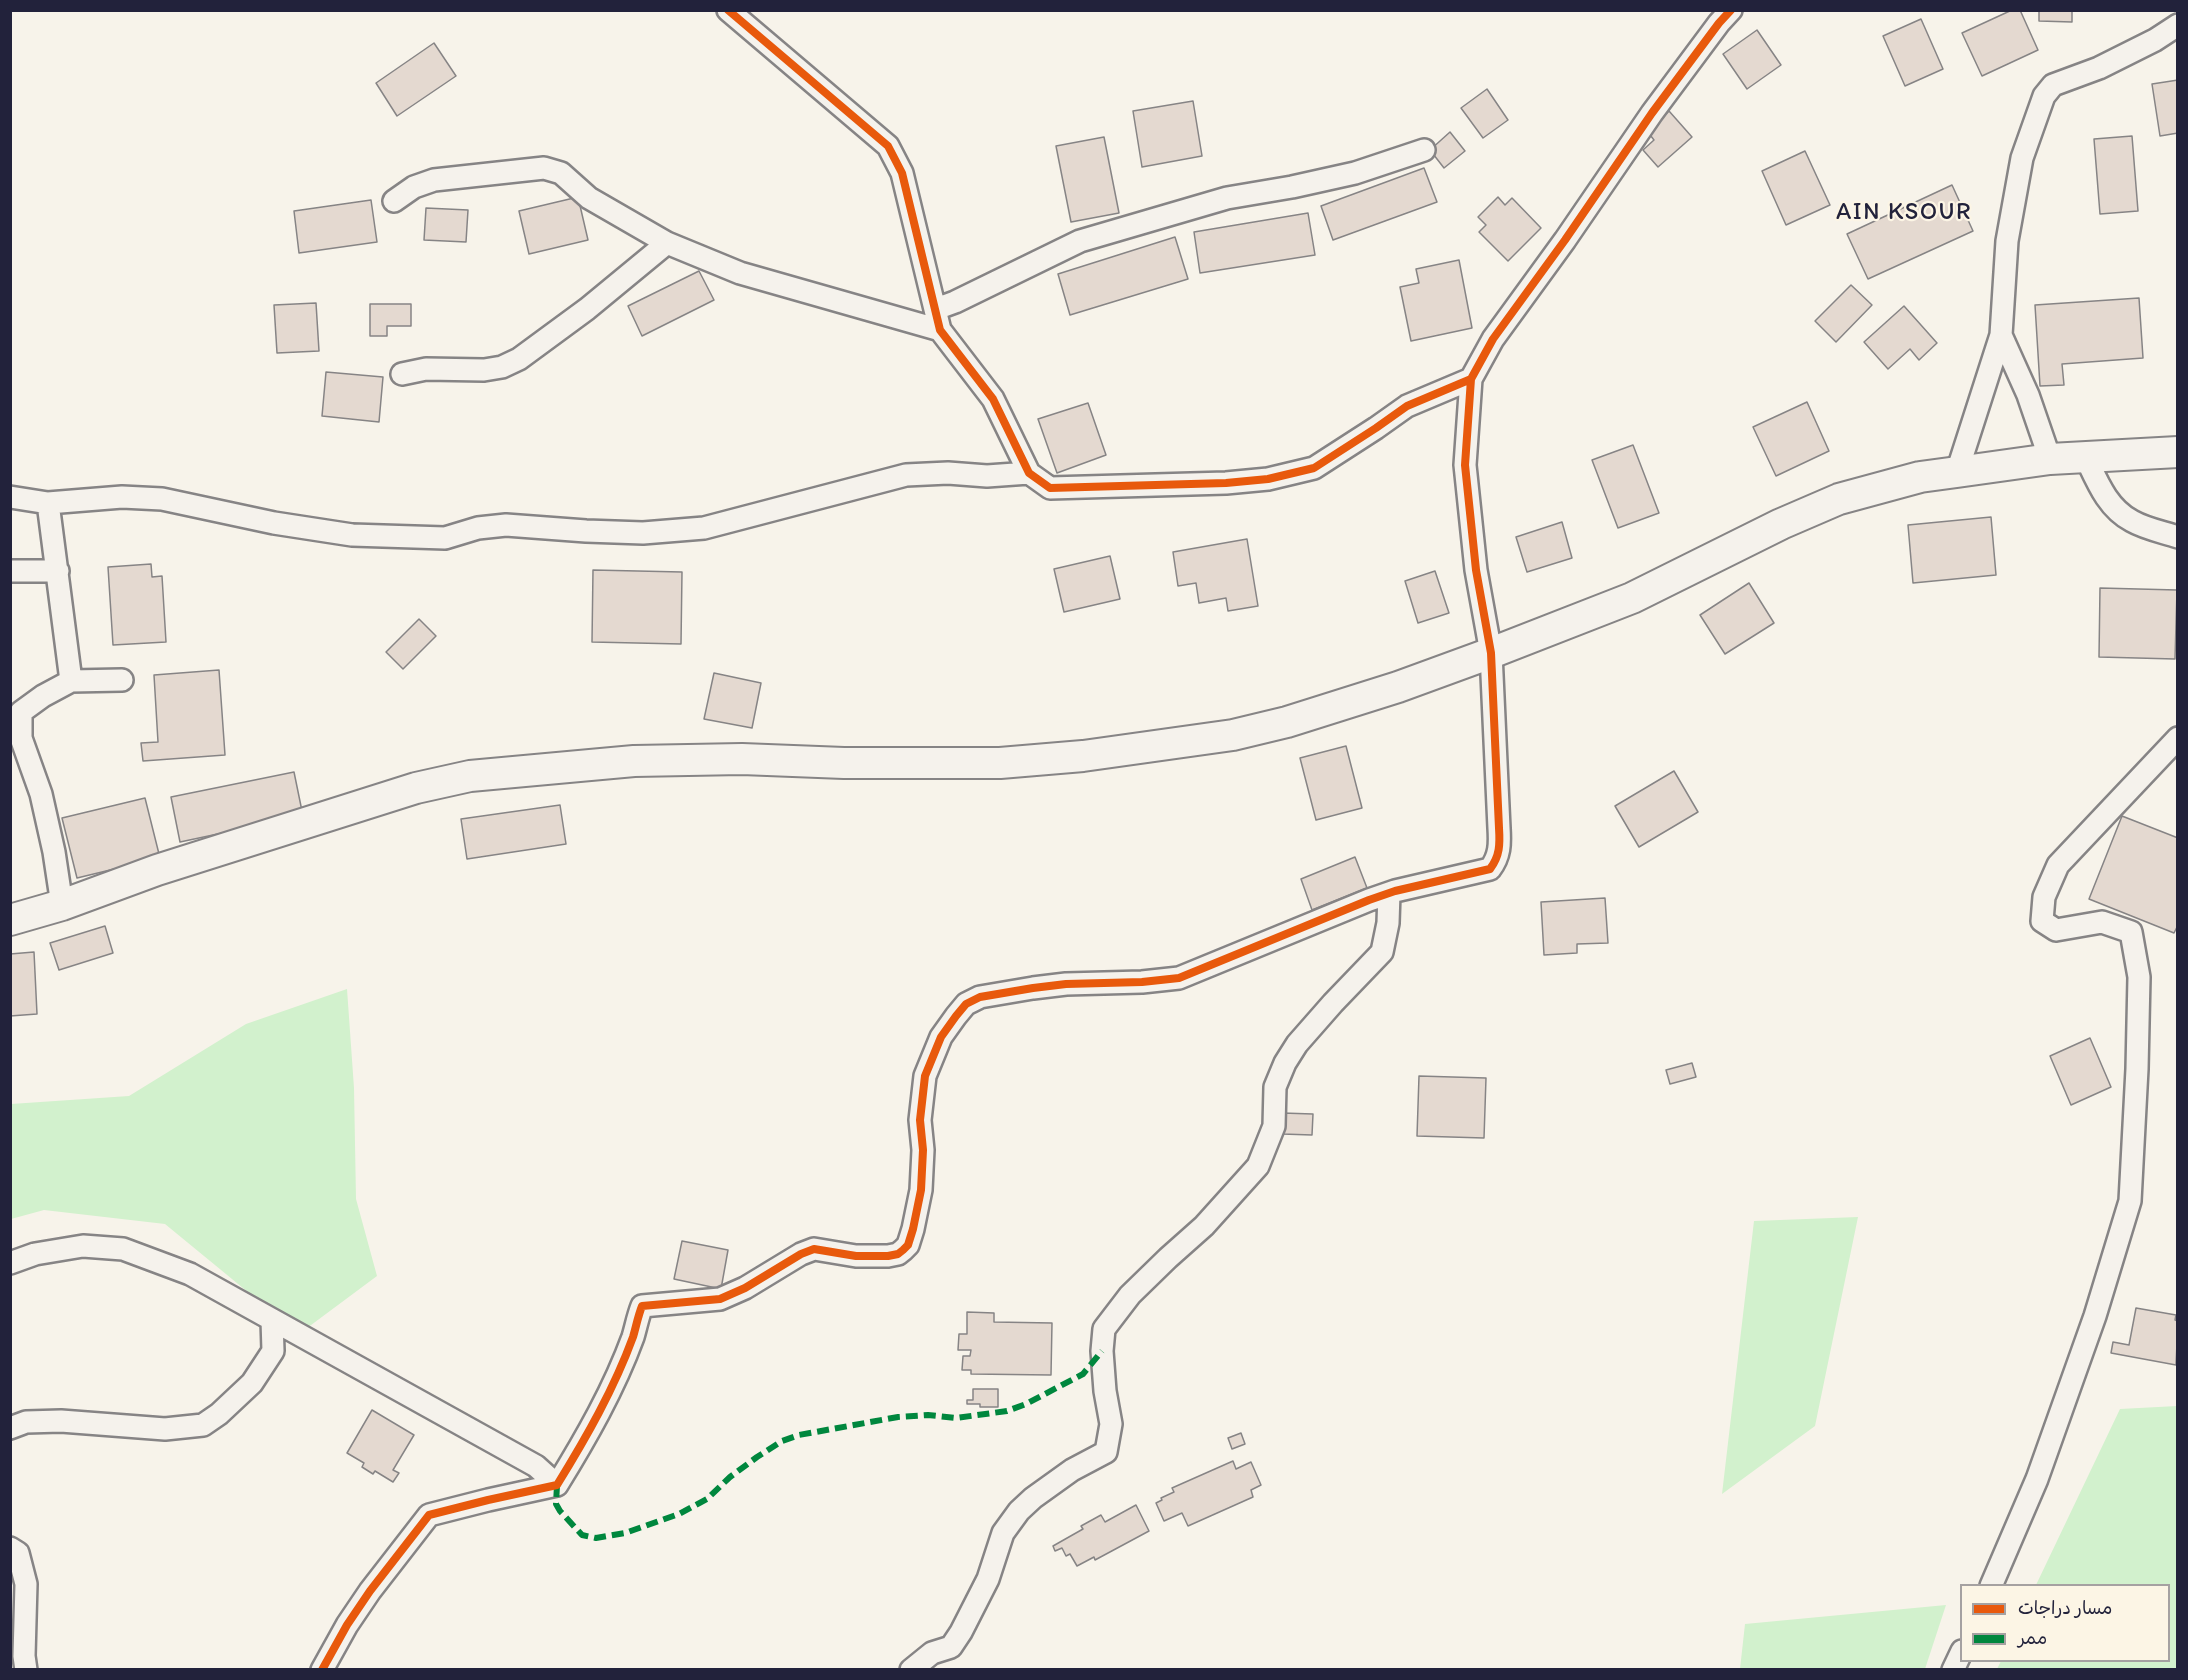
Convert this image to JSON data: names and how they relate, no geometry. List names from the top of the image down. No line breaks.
{"districts":["AIN KSOUR"],"legend":["مسار دراجات","ممر"]}
